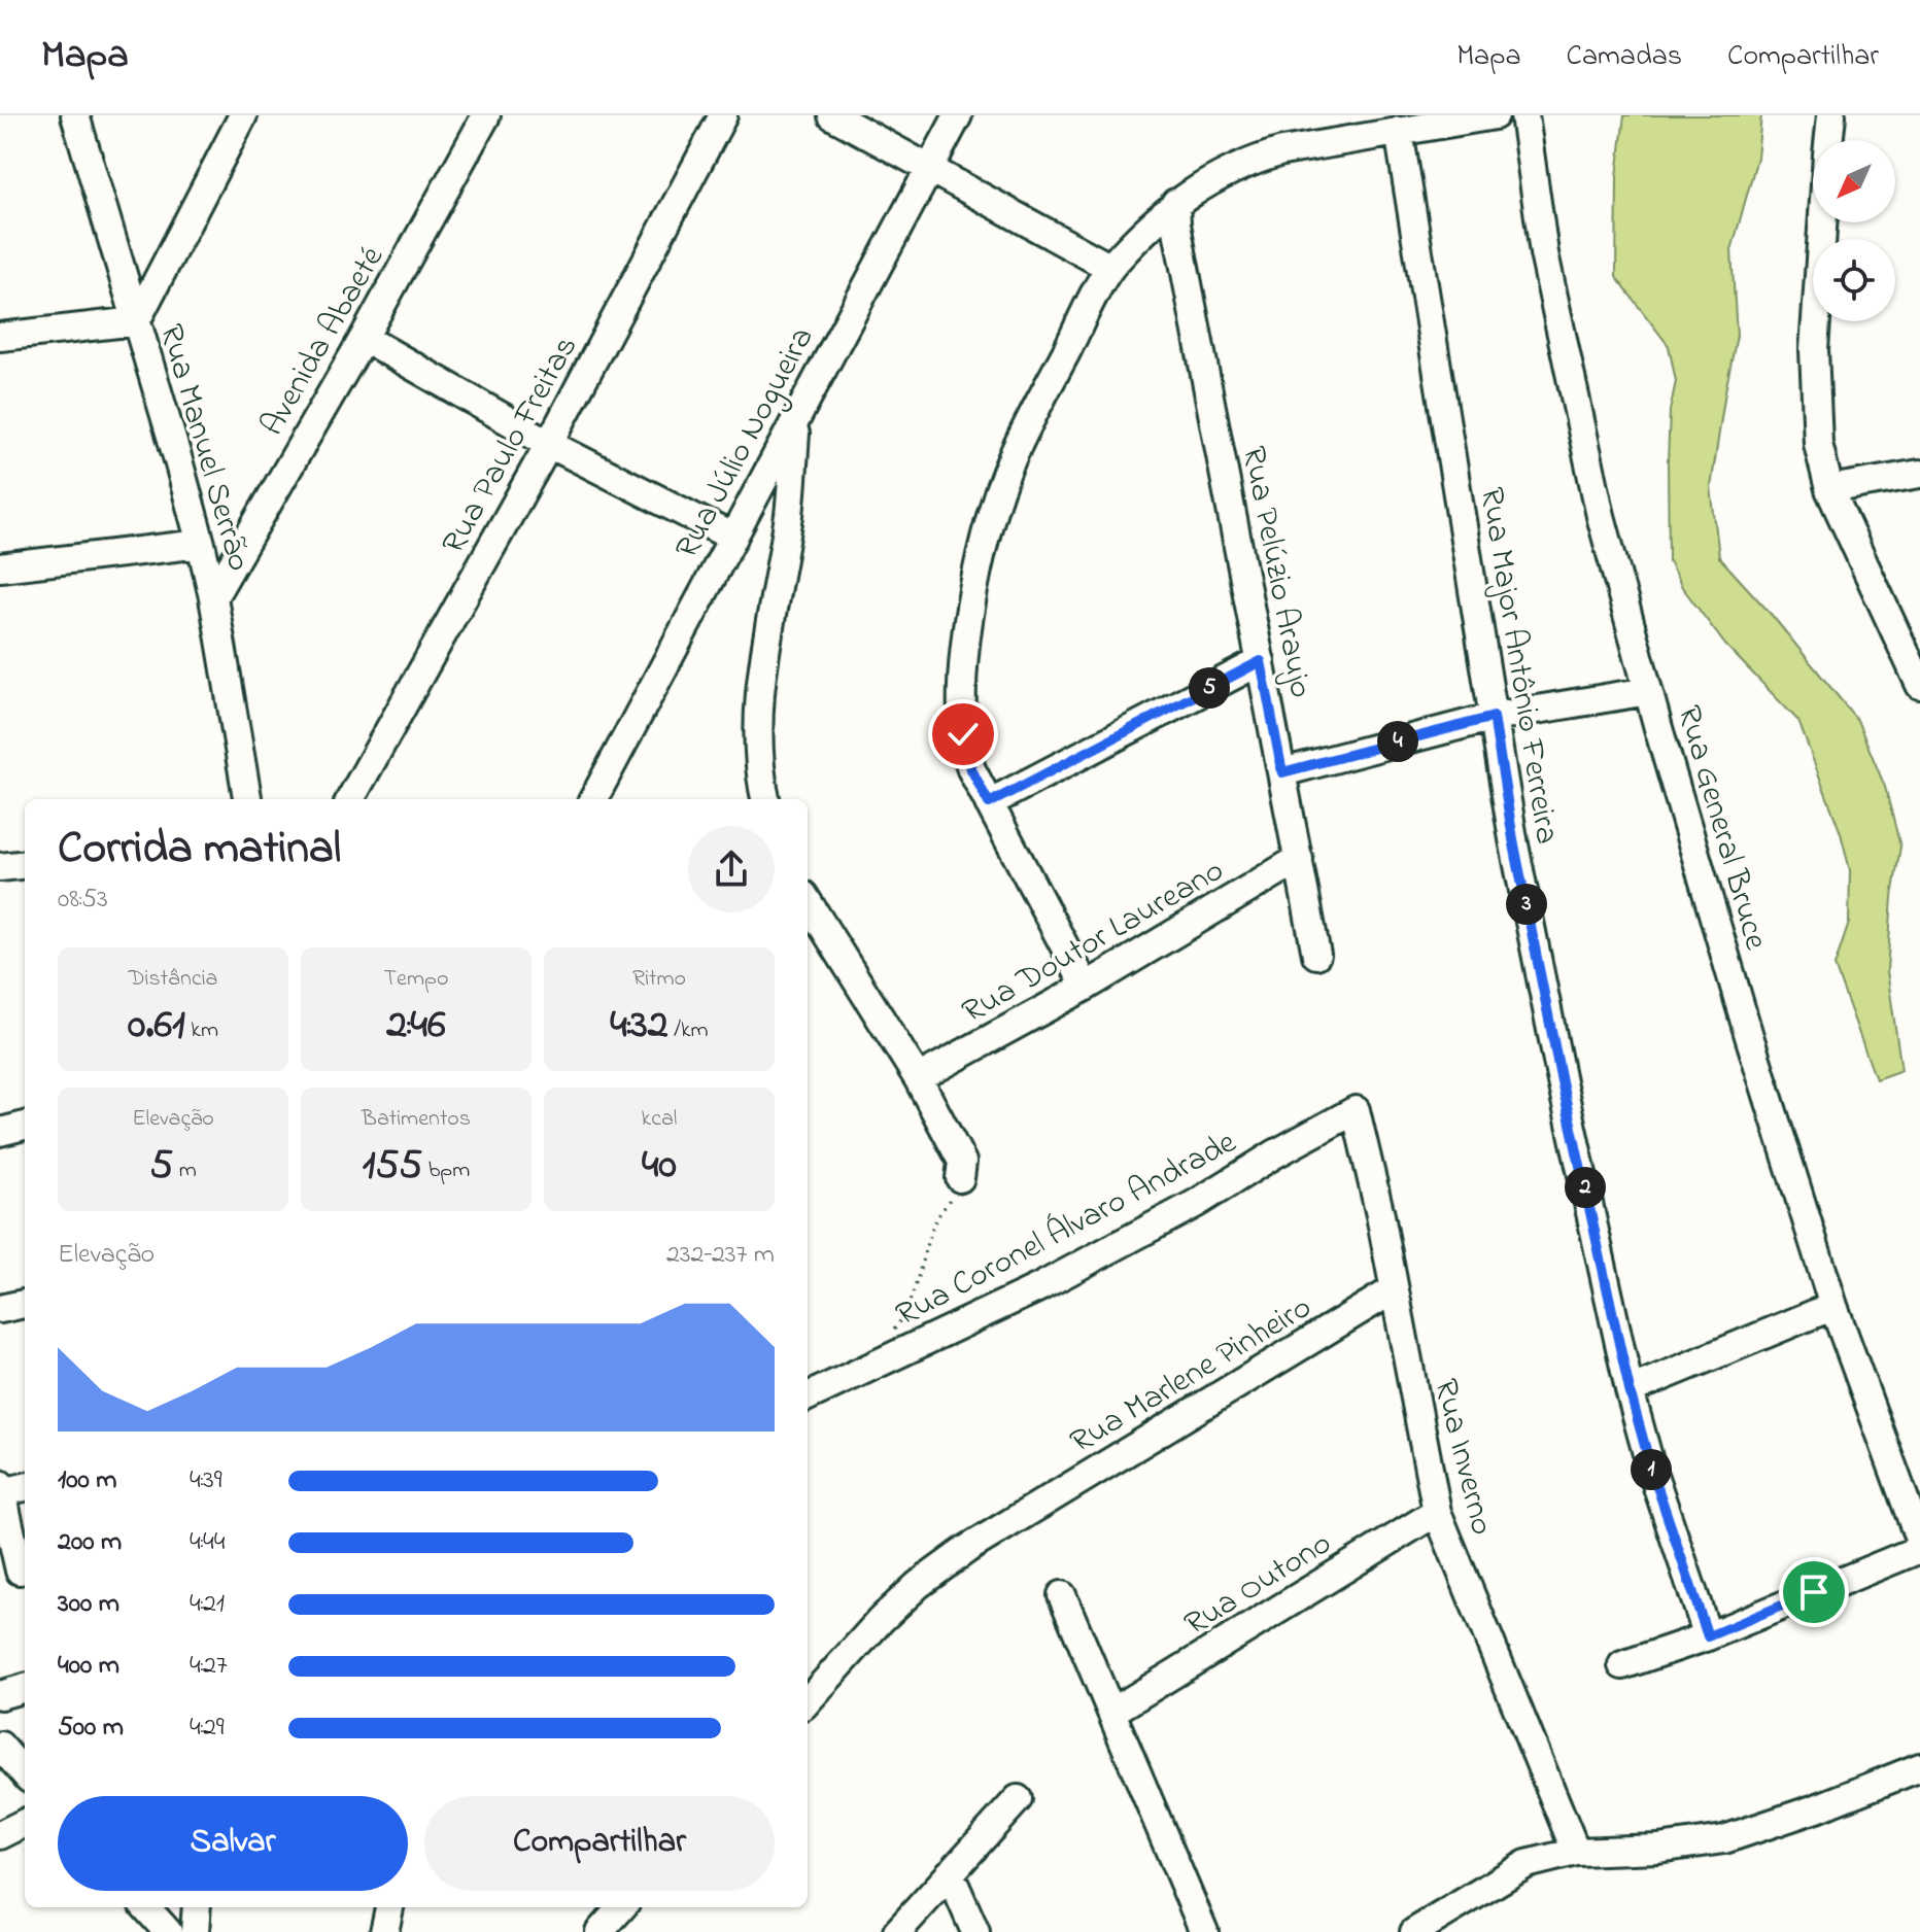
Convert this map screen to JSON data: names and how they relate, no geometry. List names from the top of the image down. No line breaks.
{"streets":{"street":["Avenida Abaeté","Rua Júlio Nogueira","Rua Paulo Freitas","Rua Manuel Serrão","Rua Pelúzio Araujo","Rua Major Antônio Ferreira","Rua General Bruce","Rua Doutor Laureano","Rua Coronel Álvaro Andrade","Rua Marlene Pinheiro","Rua Inverno","Rua Outono"]},"crossings":[["Avenida Abaeté","Rua Manuel Serrão"],["Rua Pelúzio Araujo","Rua Doutor Laureano"],["Rua Coronel Álvaro Andrade","Rua Inverno"],["Rua Marlene Pinheiro","Rua Inverno"],["Rua Inverno","Rua Outono"]],"north":"bottom left","page":{"header":"Mapa","nav":["Mapa","Camadas","Compartilhar"],"pins":["5","4","3","2","1"],"heading":["Corrida matinal","08:53"],"stats":[["Distância","0.61 km"],["Tempo","2:46"],["Ritmo","4:32 /km"],["Elevação","5 m"],["Batimentos","155 bpm"],["kcal","40"]],"chart":["Elevação","232–237 m"],"list":[{"name":"100 m","note":"4:39"},{"name":"200 m","note":"4:44"},{"name":"300 m","note":"4:21"},{"name":"400 m","note":"4:27"},{"name":"500 m","note":"4:29"}],"buttons":["Salvar","Compartilhar"]}}
